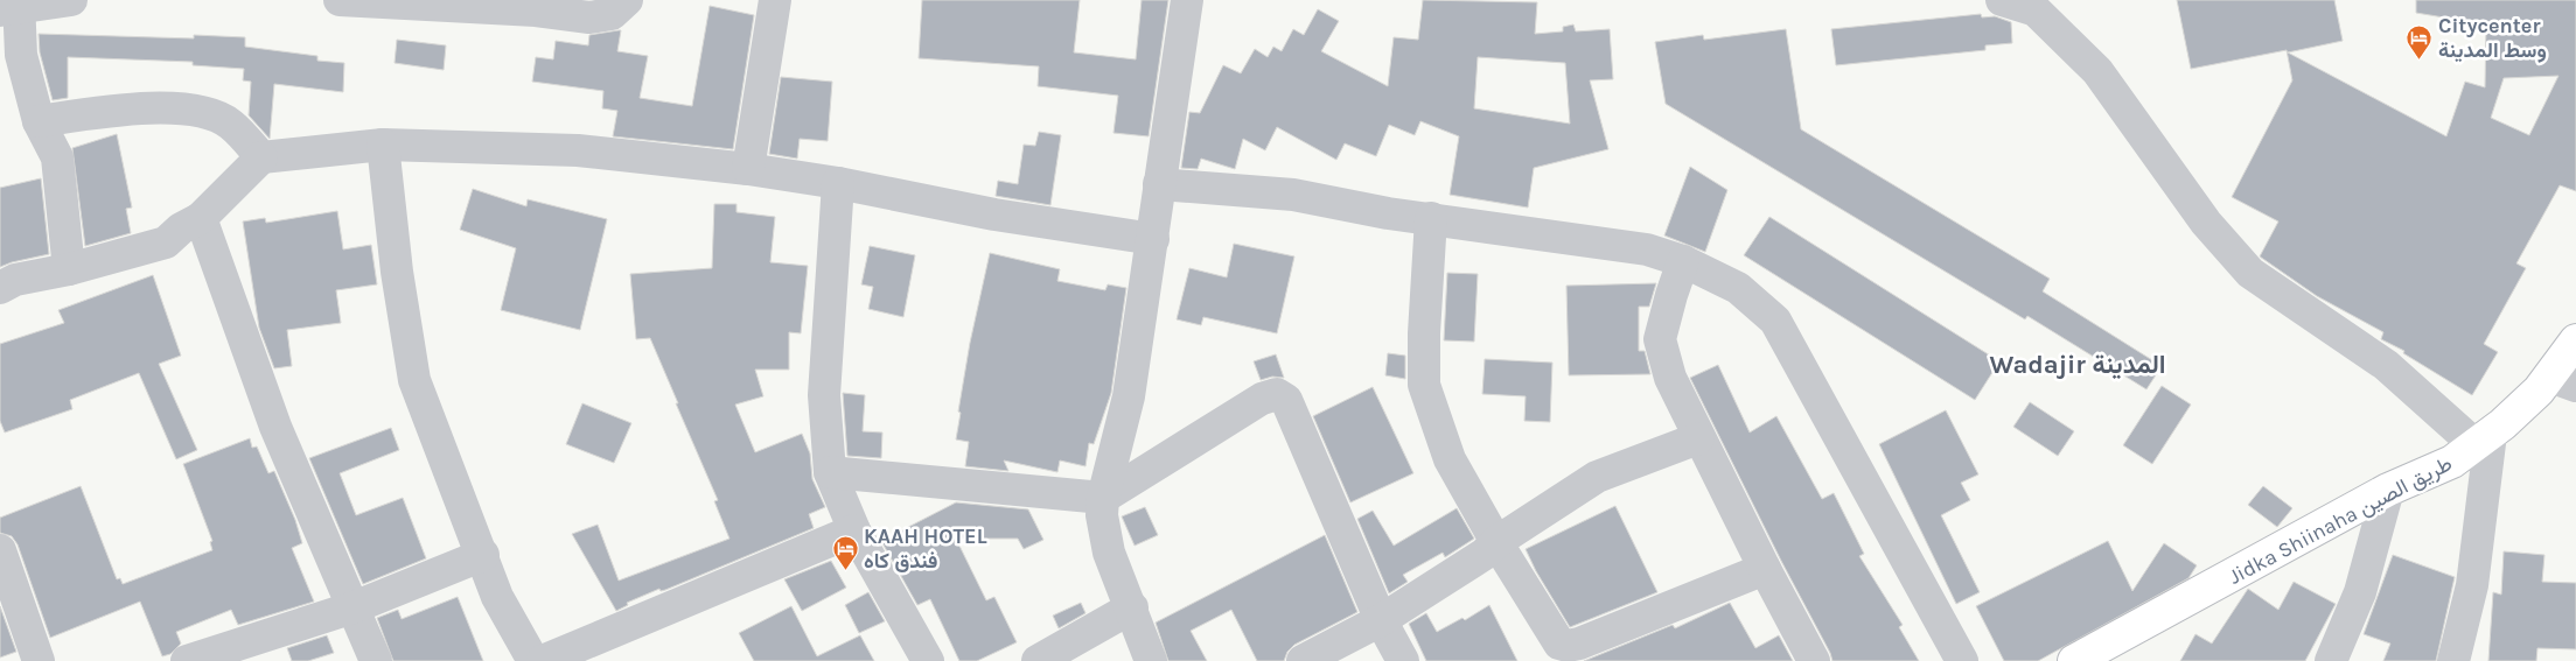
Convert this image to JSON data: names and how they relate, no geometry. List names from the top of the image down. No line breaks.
{"streets":{"main road":["Jidka Shiinaha طريق الصين"]},"districts":["Wadajir المدينة"],"places":{"hotel":["Citycenter وسط المدينة","KAAH HOTEL فندق كاه"]}}
